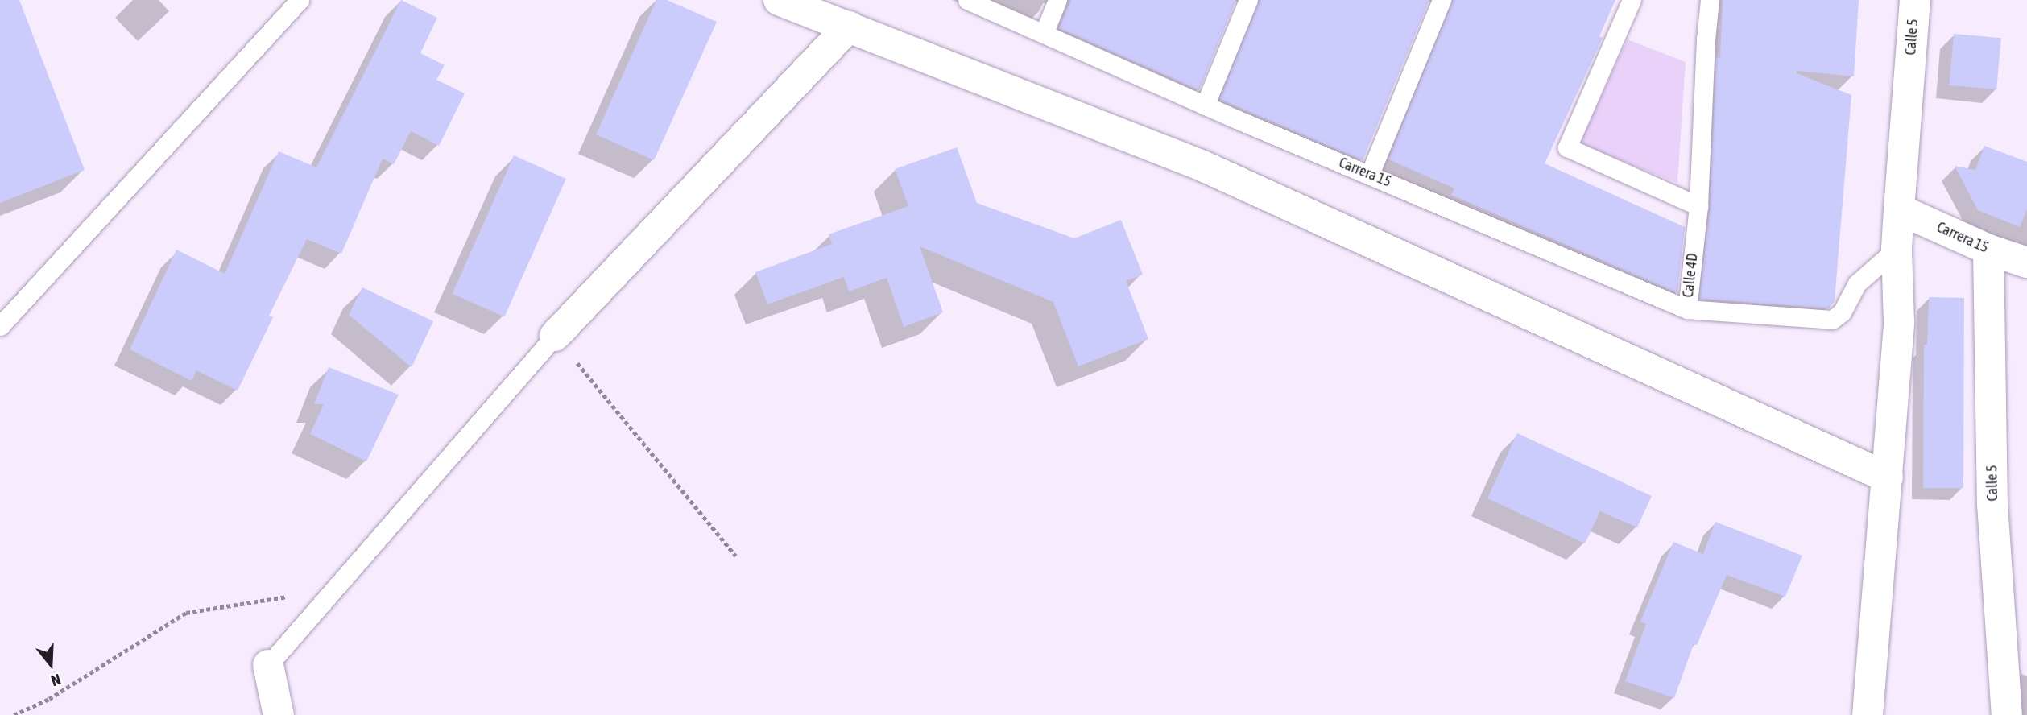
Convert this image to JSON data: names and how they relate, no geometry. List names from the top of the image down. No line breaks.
{"streets":{"street":["Calle 5","Carrera 15"],"lane":["Calle 4D"]},"crossings":[["Calle 5","Carrera 15"],["Calle 5","Calle 4D"],["Carrera 15","Calle 4D"]],"north":"bottom"}
